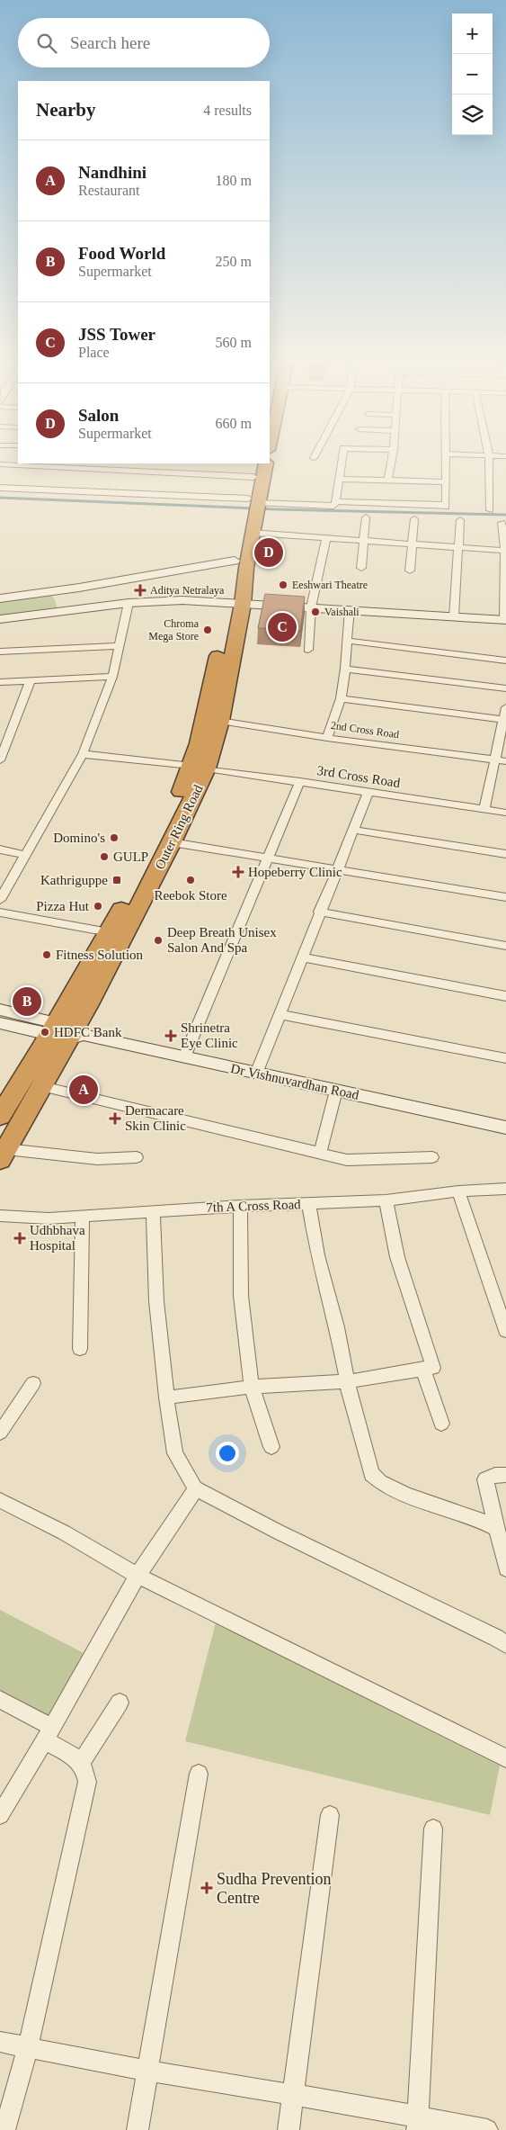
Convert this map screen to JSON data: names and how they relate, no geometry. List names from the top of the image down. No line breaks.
{"streets":{"highway":["Outer Ring Road"],"street":["2nd Cross Road","3rd Cross Road","Dr Vishnuvardhan Road","7th A Cross Road"]},"crossings":[["2nd Cross Road","Outer Ring Road"],["3rd Cross Road","Outer Ring Road"],["Outer Ring Road","Dr Vishnuvardhan Road"]],"places":{"other":["Eeshwari Theatre","Vaishali","Chroma Mega Store","Domino's","GULP","Reebok Store","Pizza Hut","Deep Breath Unisex Salon And Spa","Fitness Solution","HDFC Bank"],"health":["Aditya Netralaya","Hopeberry Clinic","Shrinetra Eye Clinic","Dermacare Skin Clinic","Udhbhava Hospital","Sudha Prevention Centre"],"transit":["Kathriguppe"]},"page":{"map_buttons":["+","−"],"search":"Search here","heading":["Nearby","4 results"],"list":[{"mark":"A","name":"Nandhini","note":"Restaurant","value":"180 m"},{"mark":"B","name":"Food World","note":"Supermarket","value":"250 m"},{"mark":"C","name":"JSS Tower","note":"Place","value":"560 m"},{"mark":"D","name":"Salon","note":"Supermarket","value":"660 m"}],"pins":["D","C","B","A"]}}
